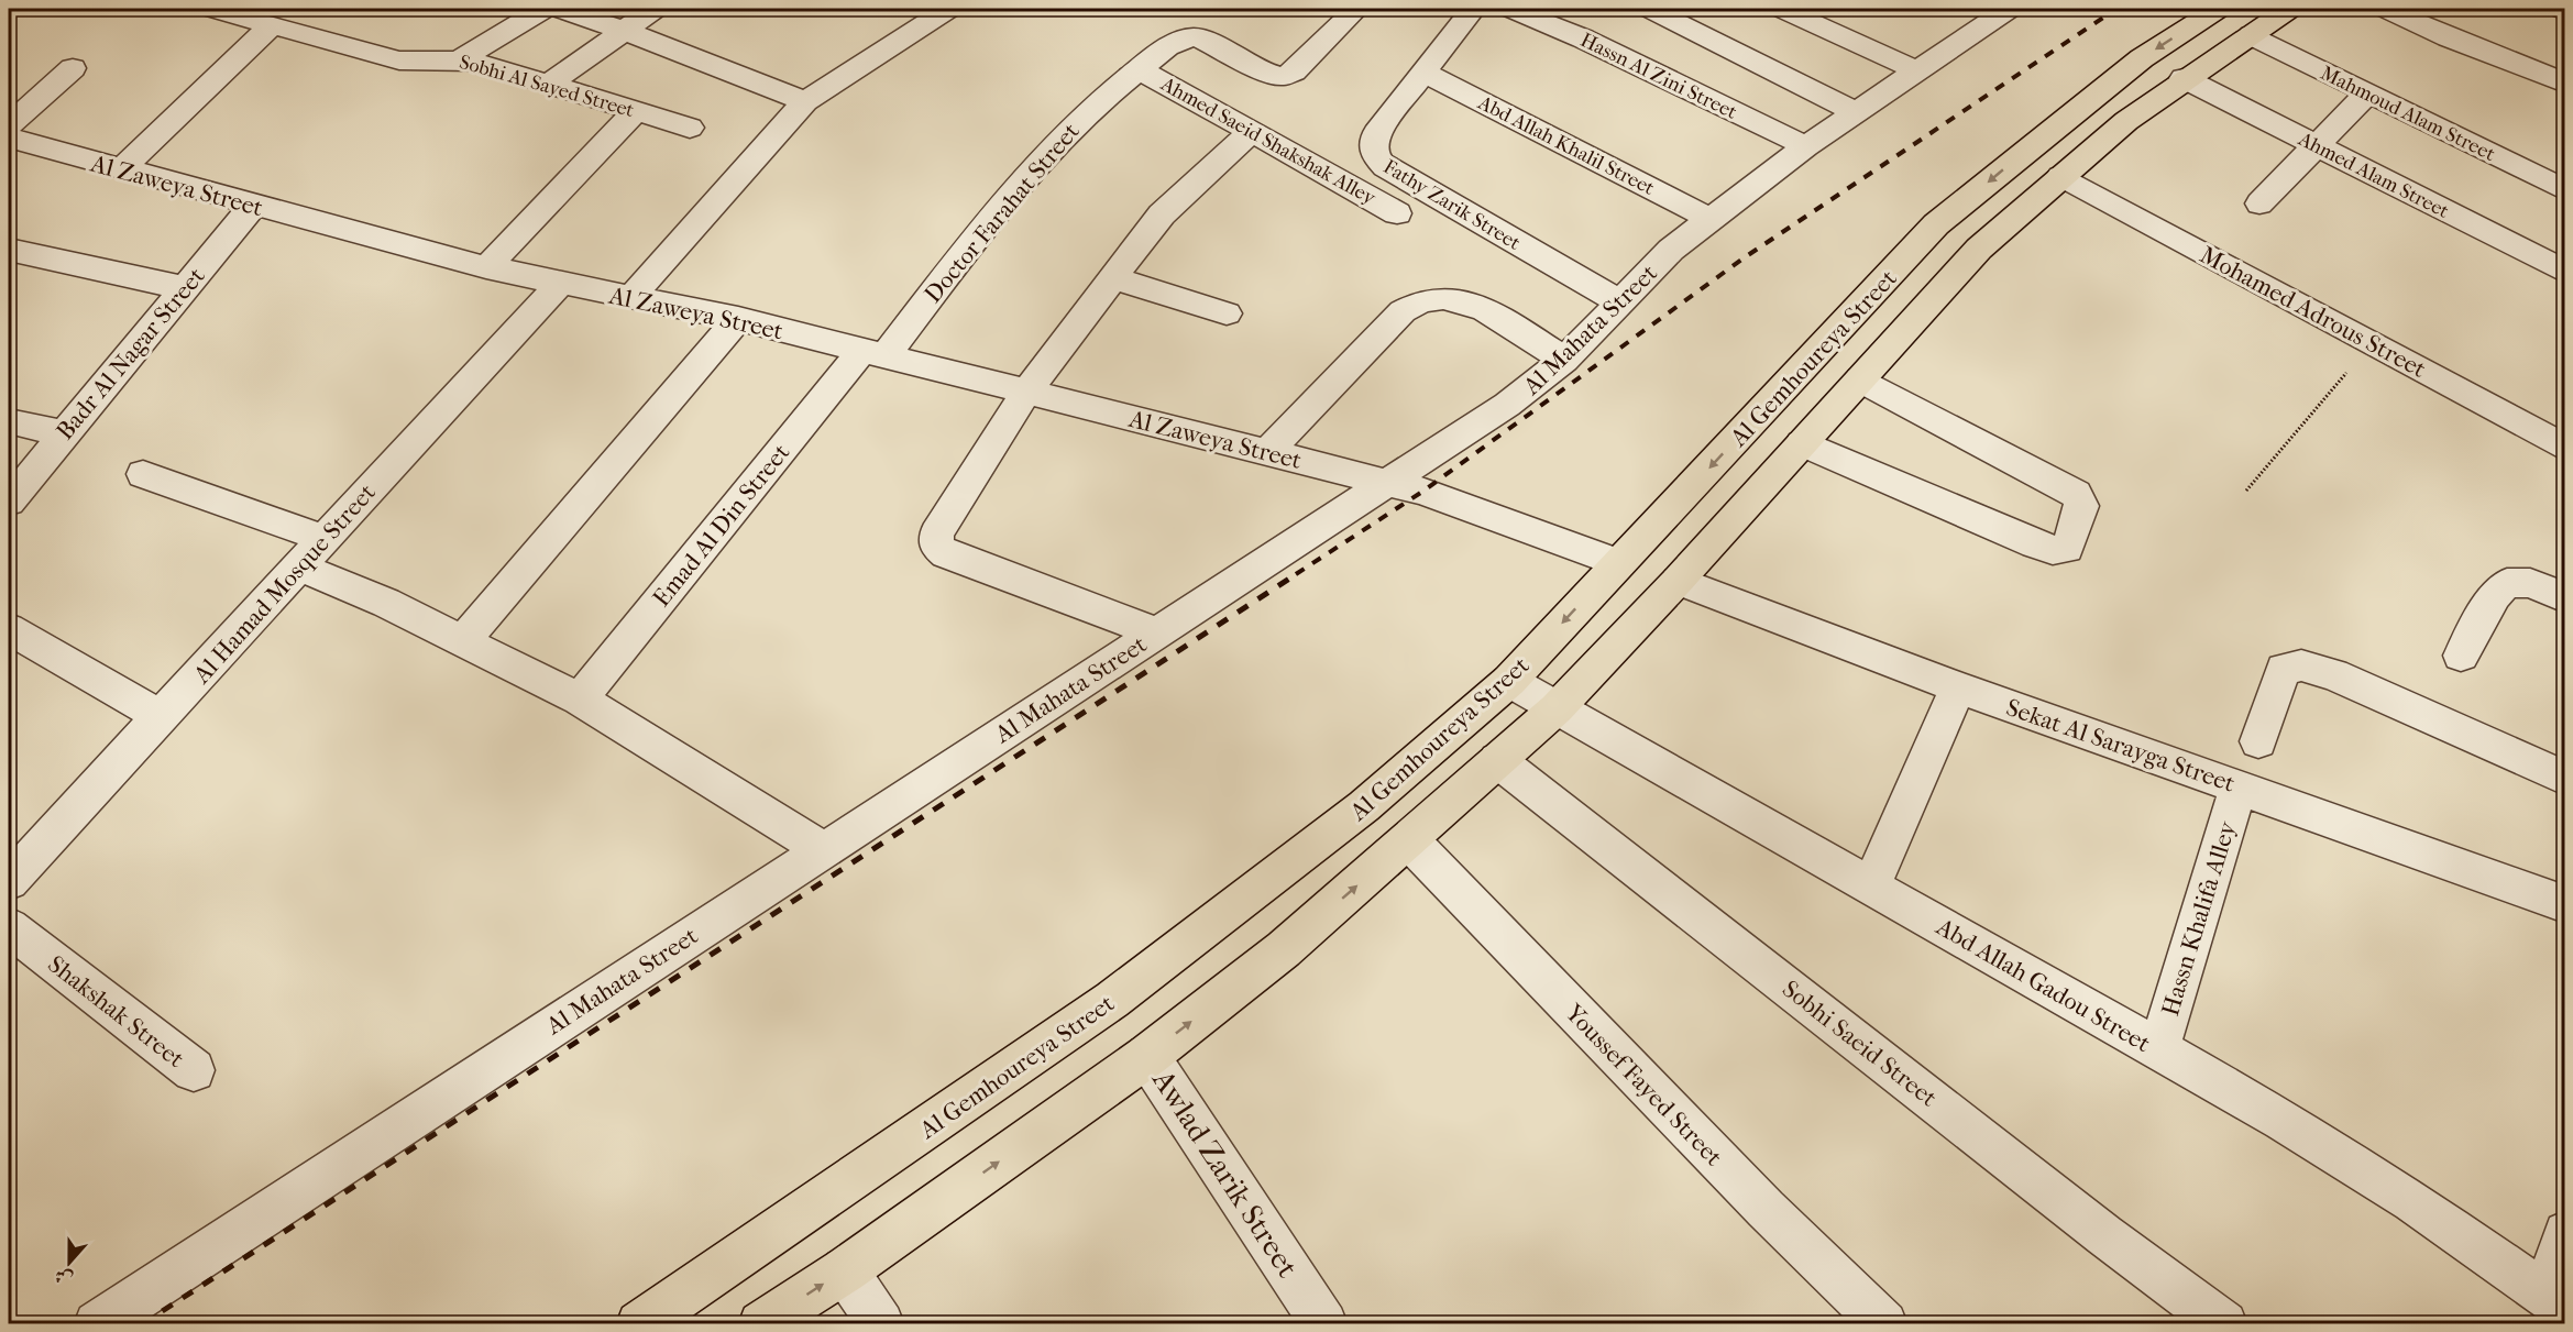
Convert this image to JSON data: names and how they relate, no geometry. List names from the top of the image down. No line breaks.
{"streets":{"main road":["Al Gemhoureya Street"],"street":["Hassn Al Zini Street","Sobhi Al Sayed Street","Mahmoud Alam Street","Ahmed Saeid Shakshak Alley","Abd Allah Khalil Street","Ahmed Alam Street","Al Zaweya Street","Fathy Zarik Street","Doctor Farahat Street","Mohamed Adrous Street","Al Mahata Street","Badr Al Nagar Street","Emad Al Din Street","Al Hamad Mosque Street","Sekat Al Sarayga Street","Hassn Khalifa Alley","Abd Allah Gadou Street","Shakshak Street","Sobhi Saeid Street","Youssef Fayed Street","Awlad Zarik Street"]},"crossings":[["Hassn Al Zini Street","Al Mahata Street"],["Mahmoud Alam Street","Al Gemhoureya Street"],["Ahmed Saeid Shakshak Alley","Doctor Farahat Street"],["Abd Allah Khalil Street","Fathy Zarik Street"],["Abd Allah Khalil Street","Al Mahata Street"],["Ahmed Alam Street","Al Gemhoureya Street"],["Al Zaweya Street","Doctor Farahat Street"],["Al Zaweya Street","Al Mahata Street"],["Al Zaweya Street","Badr Al Nagar Street"],["Al Zaweya Street","Emad Al Din Street"],["Al Zaweya Street","Al Hamad Mosque Street"],["Fathy Zarik Street","Al Mahata Street"],["Doctor Farahat Street","Emad Al Din Street"],["Mohamed Adrous Street","Al Gemhoureya Street"],["Al Gemhoureya Street","Sekat Al Sarayga Street"],["Al Gemhoureya Street","Abd Allah Gadou Street"],["Al Gemhoureya Street","Sobhi Saeid Street"],["Al Gemhoureya Street","Youssef Fayed Street"],["Al Gemhoureya Street","Awlad Zarik Street"],["Sekat Al Sarayga Street","Hassn Khalifa Alley"],["Hassn Khalifa Alley","Abd Allah Gadou Street"]],"north":"bottom"}
